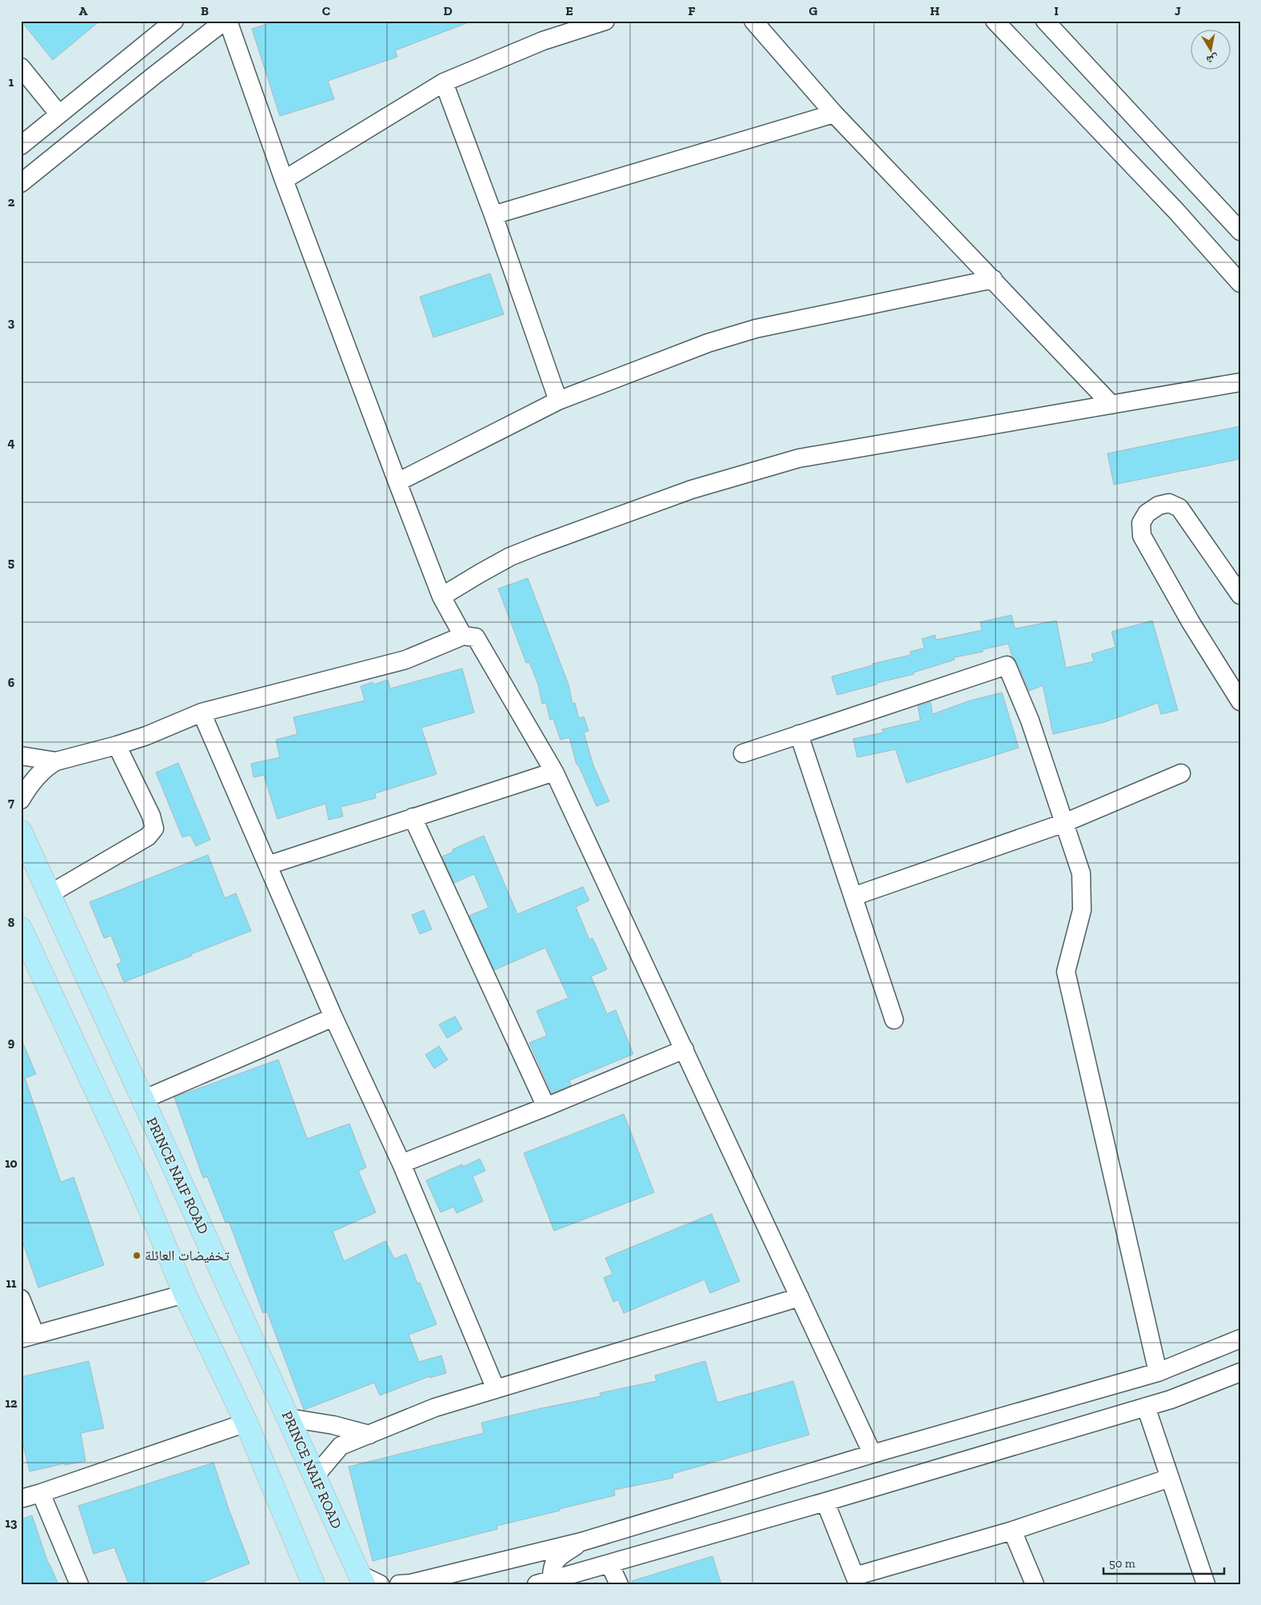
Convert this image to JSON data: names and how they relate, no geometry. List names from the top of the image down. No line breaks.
{"streets":{"main road":["PRINCE NAIF ROAD"]},"places":["تخفيضات العائلة"],"scale_bar":"50 m","north":"bottom","grid":{"columns":["A","B","C","D","E","F","G","H","I","J"],"rows":["1","2","3","4","5","6","7","8","9","10","11","12","13"]}}
